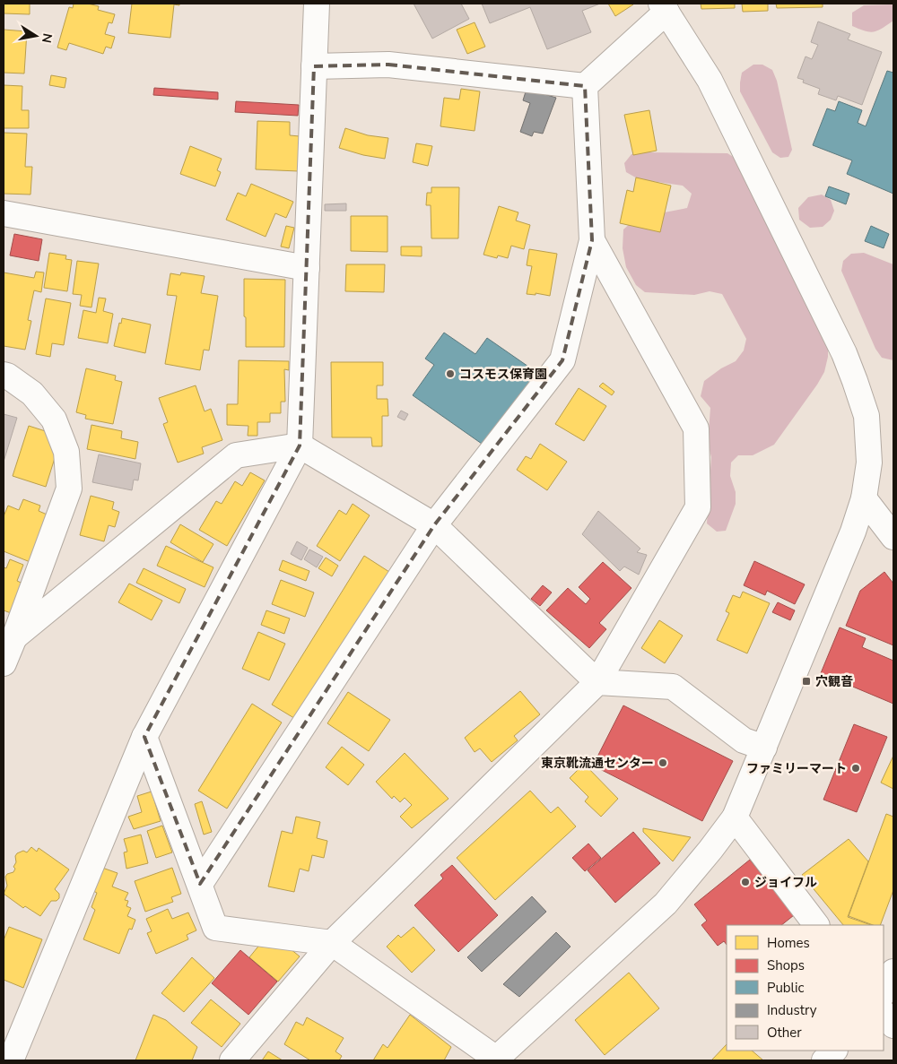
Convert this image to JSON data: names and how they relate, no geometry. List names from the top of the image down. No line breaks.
{"places":{"other":["コスモス保育園","東京靴流通センター","ファミリーマート","ジョイフル"],"transit":["穴観音"]},"legend":["Homes","Shops","Public","Industry","Other"],"north":"right"}
